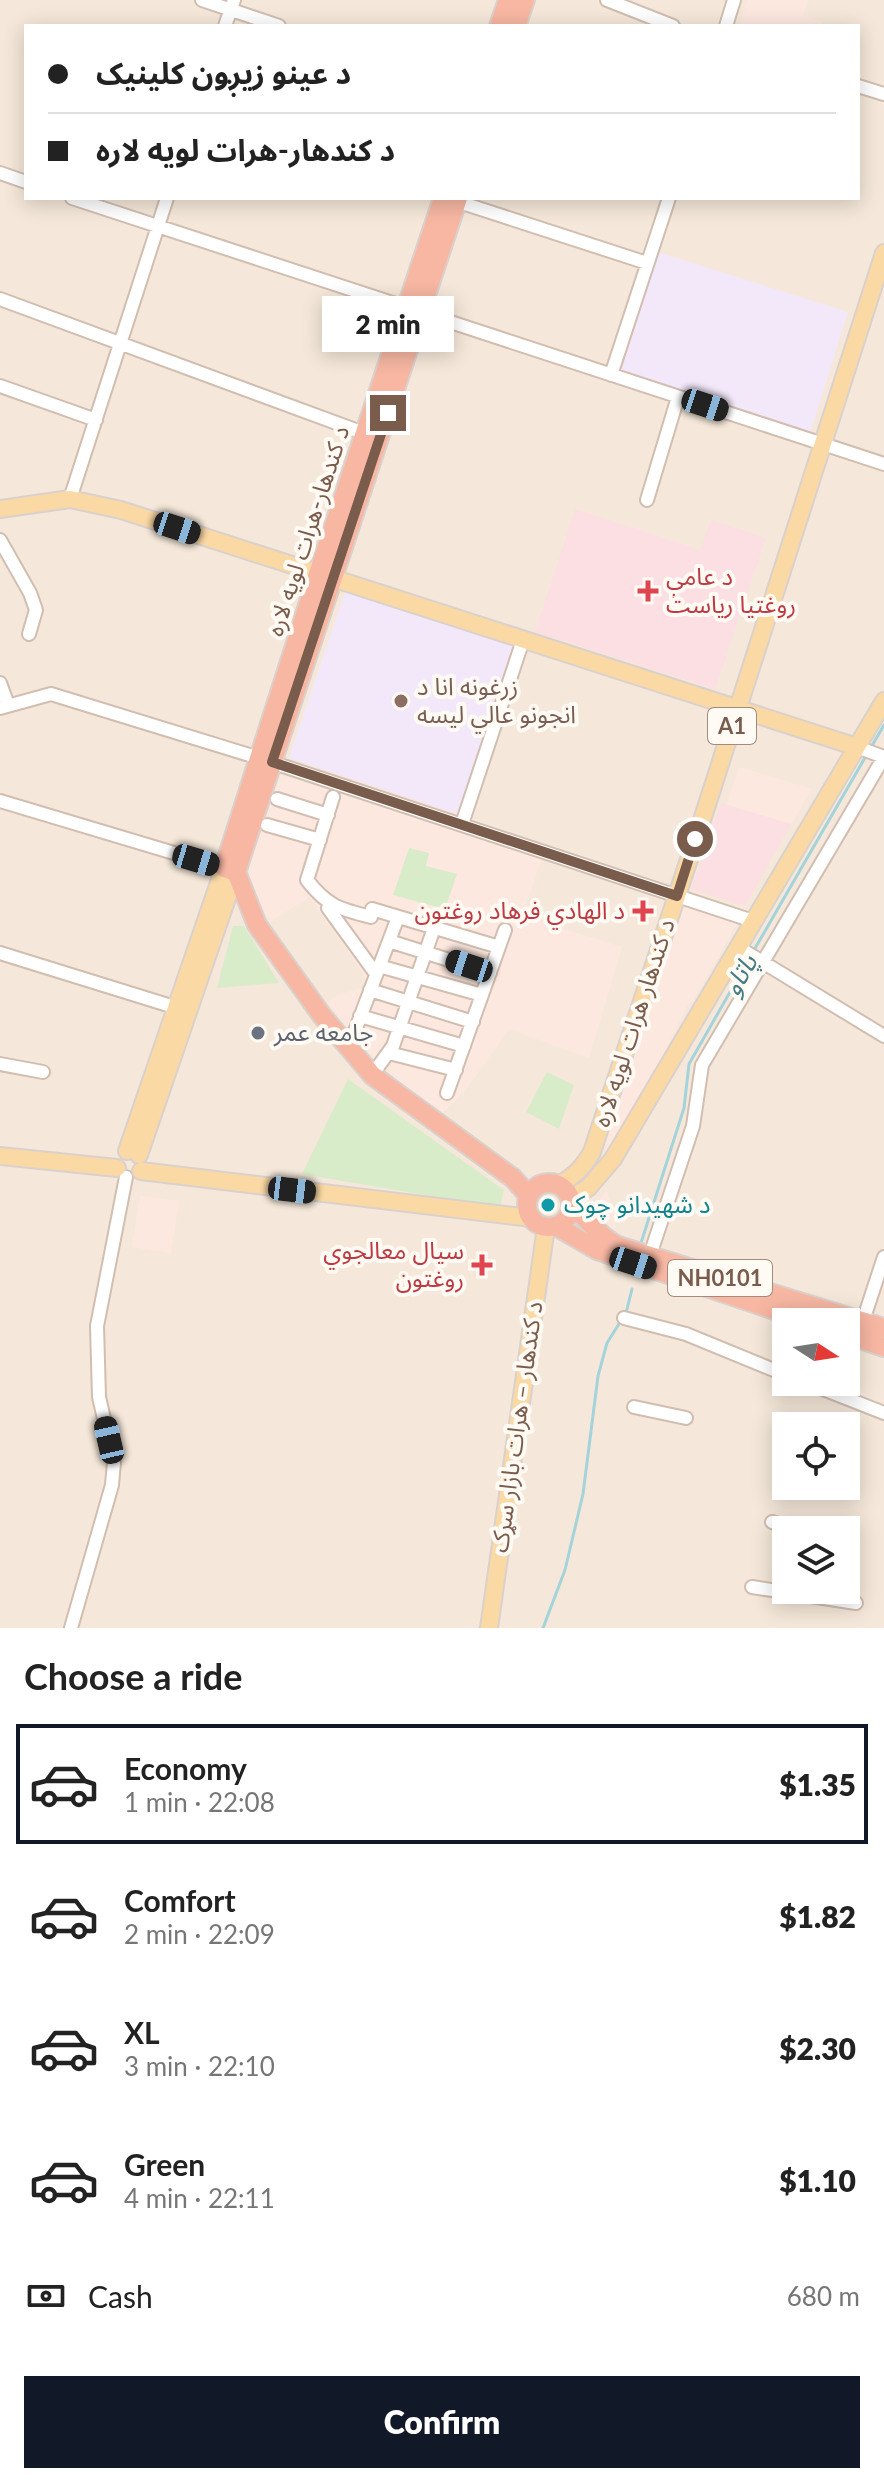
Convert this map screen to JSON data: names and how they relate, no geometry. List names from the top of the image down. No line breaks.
{"streets":{"highway":["د کندهار-هرات لويه لاره","NH0101"],"main road":["A1","د کندهار هرات لویه لاره","د کندهار – هرات بازار سړک"]},"crossings":[["د کندهار هرات لویه لاره","NH0101"],["د کندهار هرات لویه لاره","د کندهار – هرات بازار سړک"],["NH0101","د کندهار – هرات بازار سړک"]],"water":["پاتاو"],"places":{"health":["د عامې روغتیا ریاست","د الهادي فرهاد روغتون","سيال معالجوي روغتون"],"other":["زرغونه انا د انجونو عالي لیسه","جامعه عمر","د شهيدانو چوک"]},"north":"right","page":{"banner":["د عینو زیږون کلینیک","د کندهار-هرات لويه لاره"],"bubble":"2 min","heading":"Choose a ride","list":[{"name":"Economy","note":"1 min · 22:08","value":"$1.35"},{"name":"Comfort","note":"2 min · 22:09","value":"$1.82"},{"name":"XL","note":"3 min · 22:10","value":"$2.30"},{"name":"Green","note":"4 min · 22:11","value":"$1.10"}],"pay":["Cash","680 m"],"buttons":"Confirm"}}
